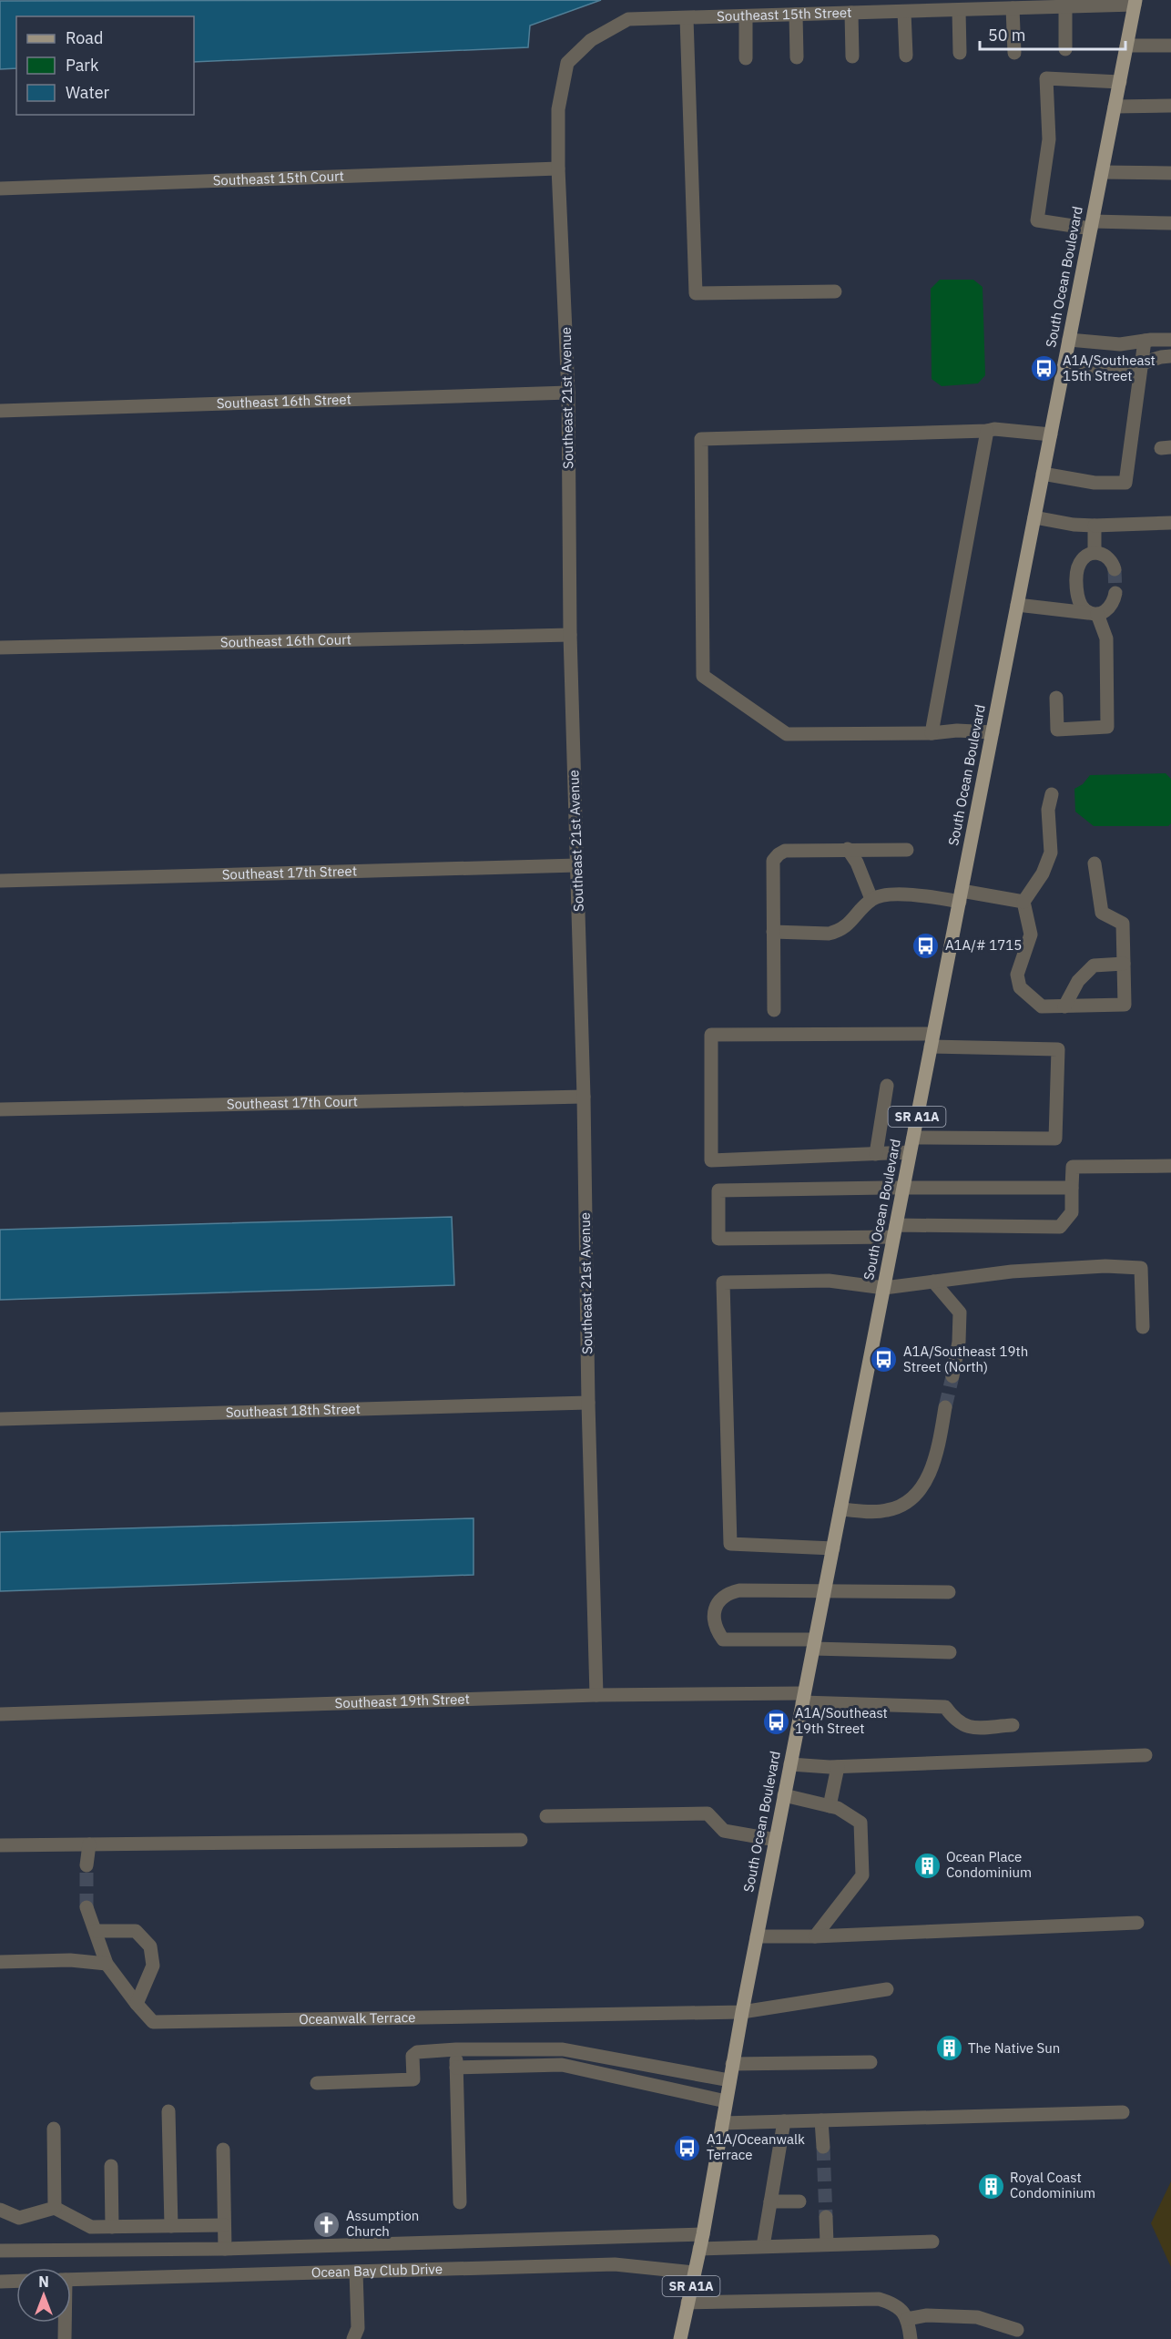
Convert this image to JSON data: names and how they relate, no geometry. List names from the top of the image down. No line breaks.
{"streets":{"main road":["South Ocean Boulevard","SR A1A"],"street":["Southeast 15th Street","Southeast 15th Court","Southeast 21st Avenue","Southeast 16th Street","Southeast 16th Court","Southeast 17th Street","Southeast 17th Court","Southeast 18th Street","Southeast 19th Street","Oceanwalk Terrace","Ocean Bay Club Drive"]},"crossings":[["Southeast 15th Street","South Ocean Boulevard"],["Southeast 15th Street","Southeast 21st Avenue"],["Southeast 15th Court","Southeast 21st Avenue"],["South Ocean Boulevard","SR A1A"],["South Ocean Boulevard","Southeast 19th Street"],["South Ocean Boulevard","Oceanwalk Terrace"],["Southeast 21st Avenue","Southeast 16th Street"],["Southeast 21st Avenue","Southeast 16th Court"],["Southeast 21st Avenue","Southeast 17th Street"],["Southeast 21st Avenue","Southeast 17th Court"],["Southeast 21st Avenue","Southeast 18th Street"],["Southeast 21st Avenue","Southeast 19th Street"],["SR A1A","Ocean Bay Club Drive"]],"places":{"bus stop":["A1A/Southeast 15th Street","A1A/# 1715","A1A/Southeast 19th Street (North)","A1A/Southeast 19th Street","A1A/Oceanwalk Terrace"],"building":["Ocean Place Condominium","The Native Sun","Royal Coast Condominium"],"church":["Assumption Church"]},"legend":["Road","Park","Water"],"scale_bar":"50 m","north":"top"}
